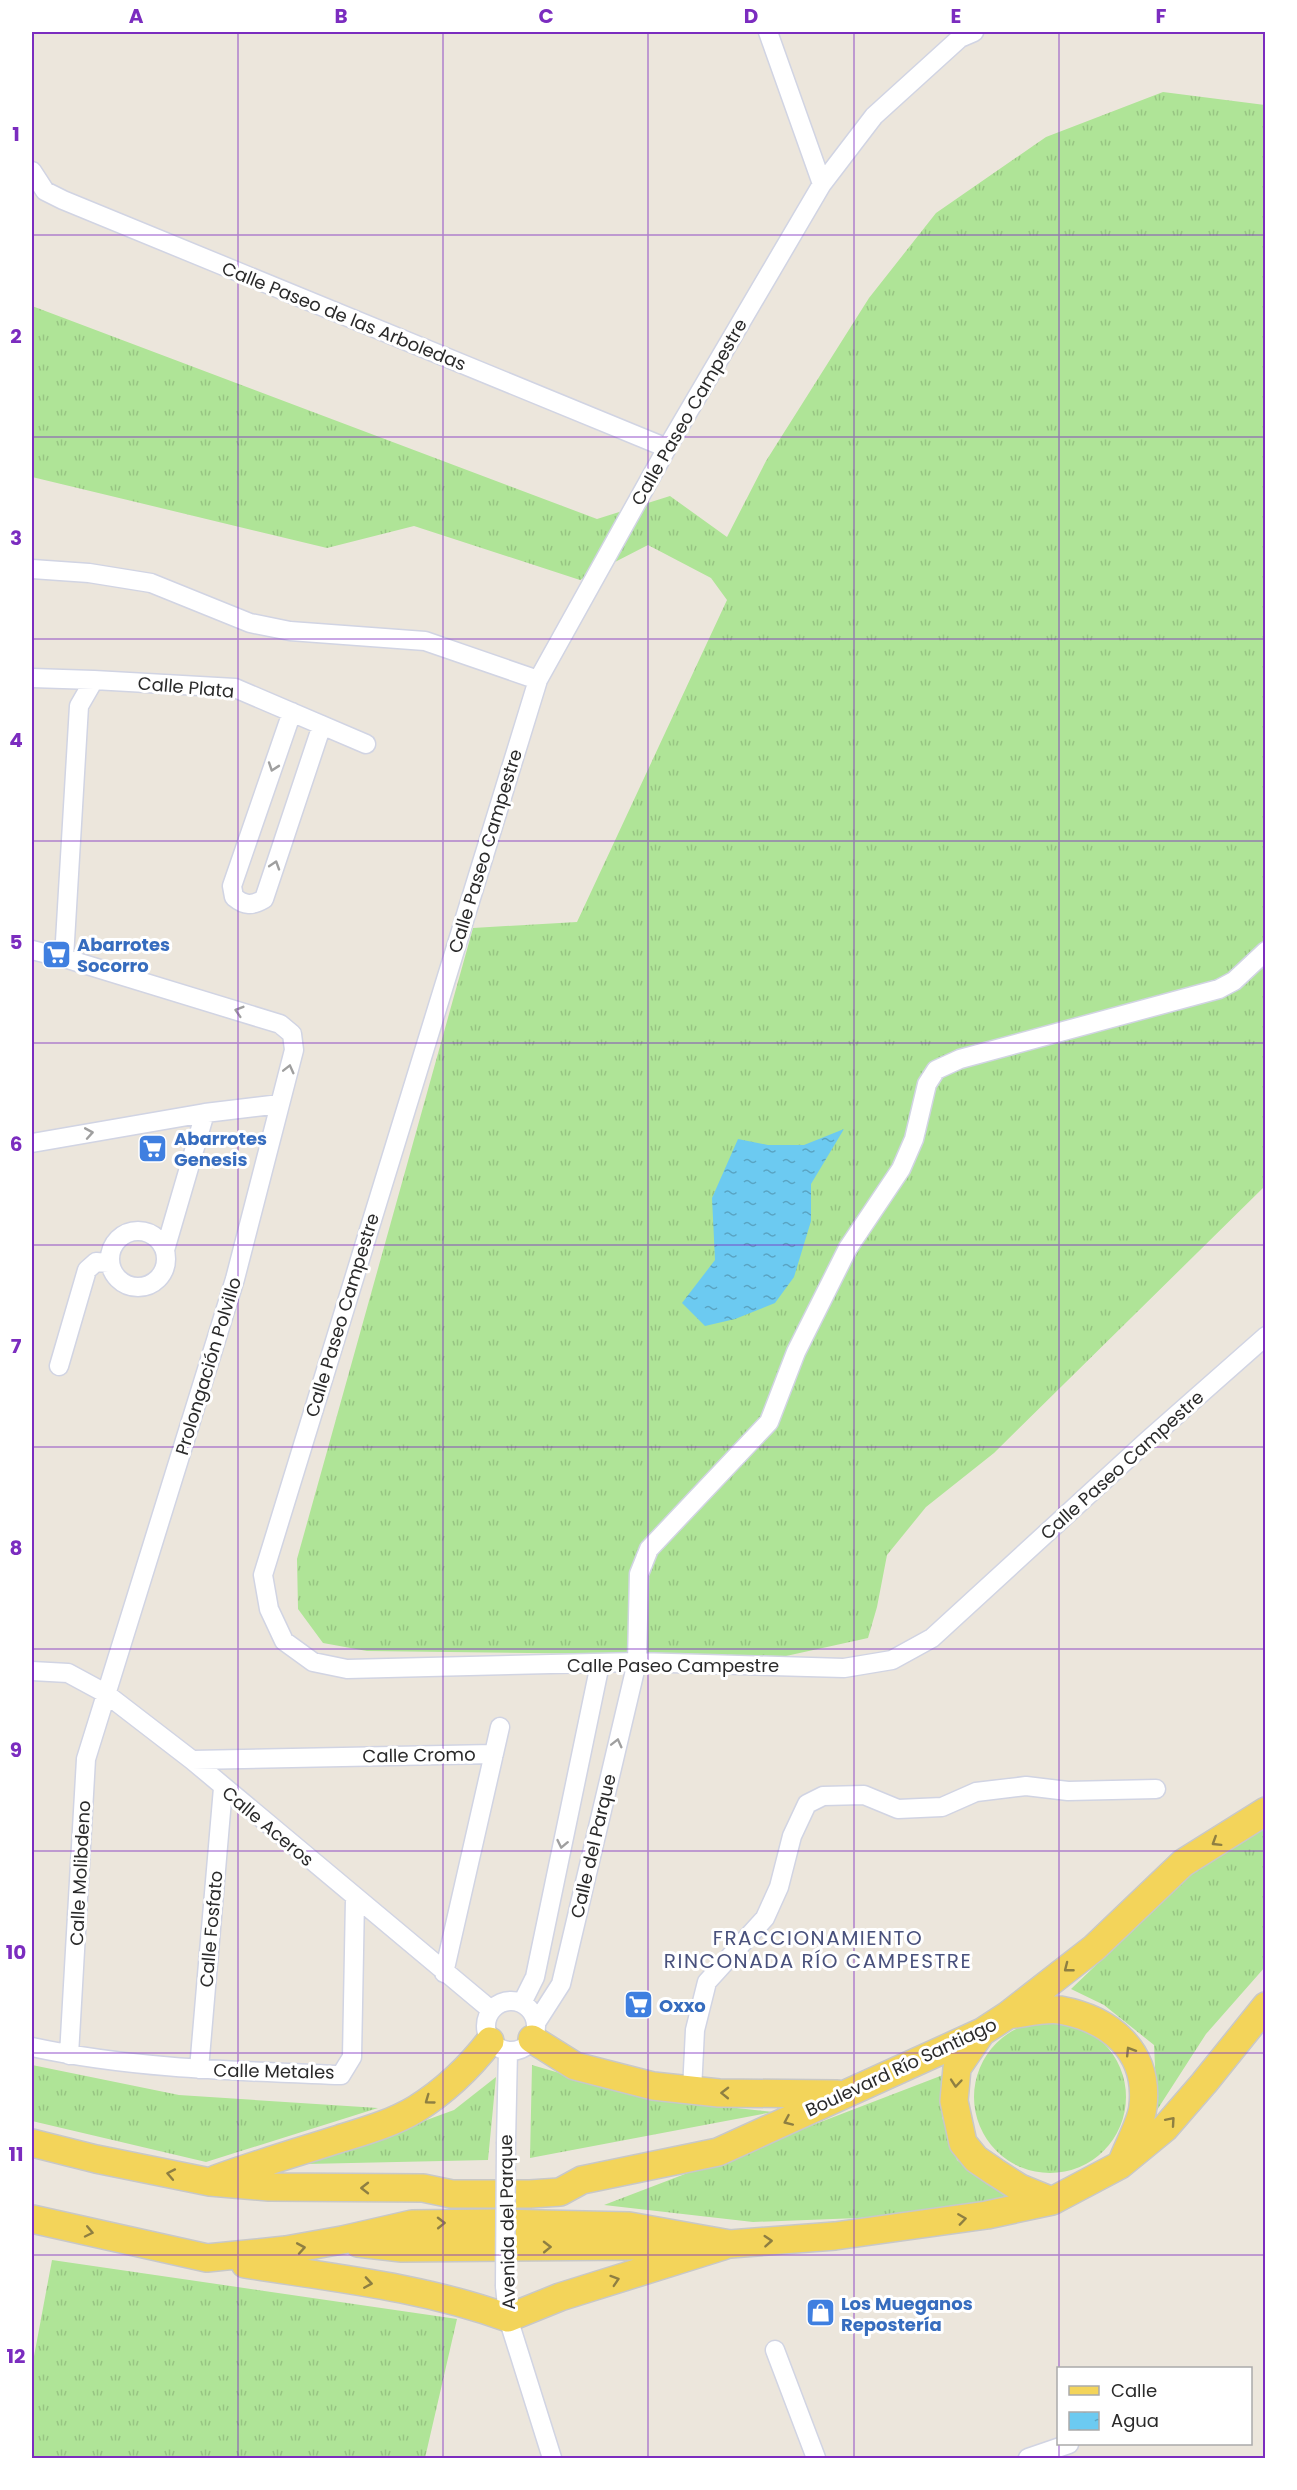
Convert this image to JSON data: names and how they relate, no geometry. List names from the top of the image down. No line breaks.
{"streets":{"main road":["Boulevard Río Santiago"],"street":["Calle Paseo de las Arboledas","Calle Paseo Campestre","Calle Plata","Prolongación Polvillo","Calle Cromo","Calle Aceros","Calle del Parque","Calle Molibdeno","Calle Fosfato","Calle Metales","Avenida del Parque"]},"crossings":[["Calle Paseo de las Arboledas","Calle Paseo Campestre"],["Calle Paseo Campestre","Calle del Parque"],["Prolongación Polvillo","Calle Aceros"],["Prolongación Polvillo","Calle Molibdeno"],["Calle Cromo","Calle Aceros"],["Calle Aceros","Calle del Parque"],["Calle Aceros","Calle Molibdeno"],["Calle Aceros","Calle Fosfato"],["Calle Aceros","Calle Metales"],["Calle Aceros","Avenida del Parque"],["Calle del Parque","Avenida del Parque"],["Calle Molibdeno","Calle Metales"],["Calle Fosfato","Calle Metales"]],"districts":["FRACCIONAMIENTO RINCONADA RÍO CAMPESTRE"],"places":{"supermarket":["Abarrotes Socorro","Abarrotes Genesis","Oxxo"],"shop":["Los Mueganos Repostería"]},"legend":["Calle","Agua"],"grid":{"columns":["A","B","C","D","E","F"],"rows":["1","2","3","4","5","6","7","8","9","10","11","12"]}}
